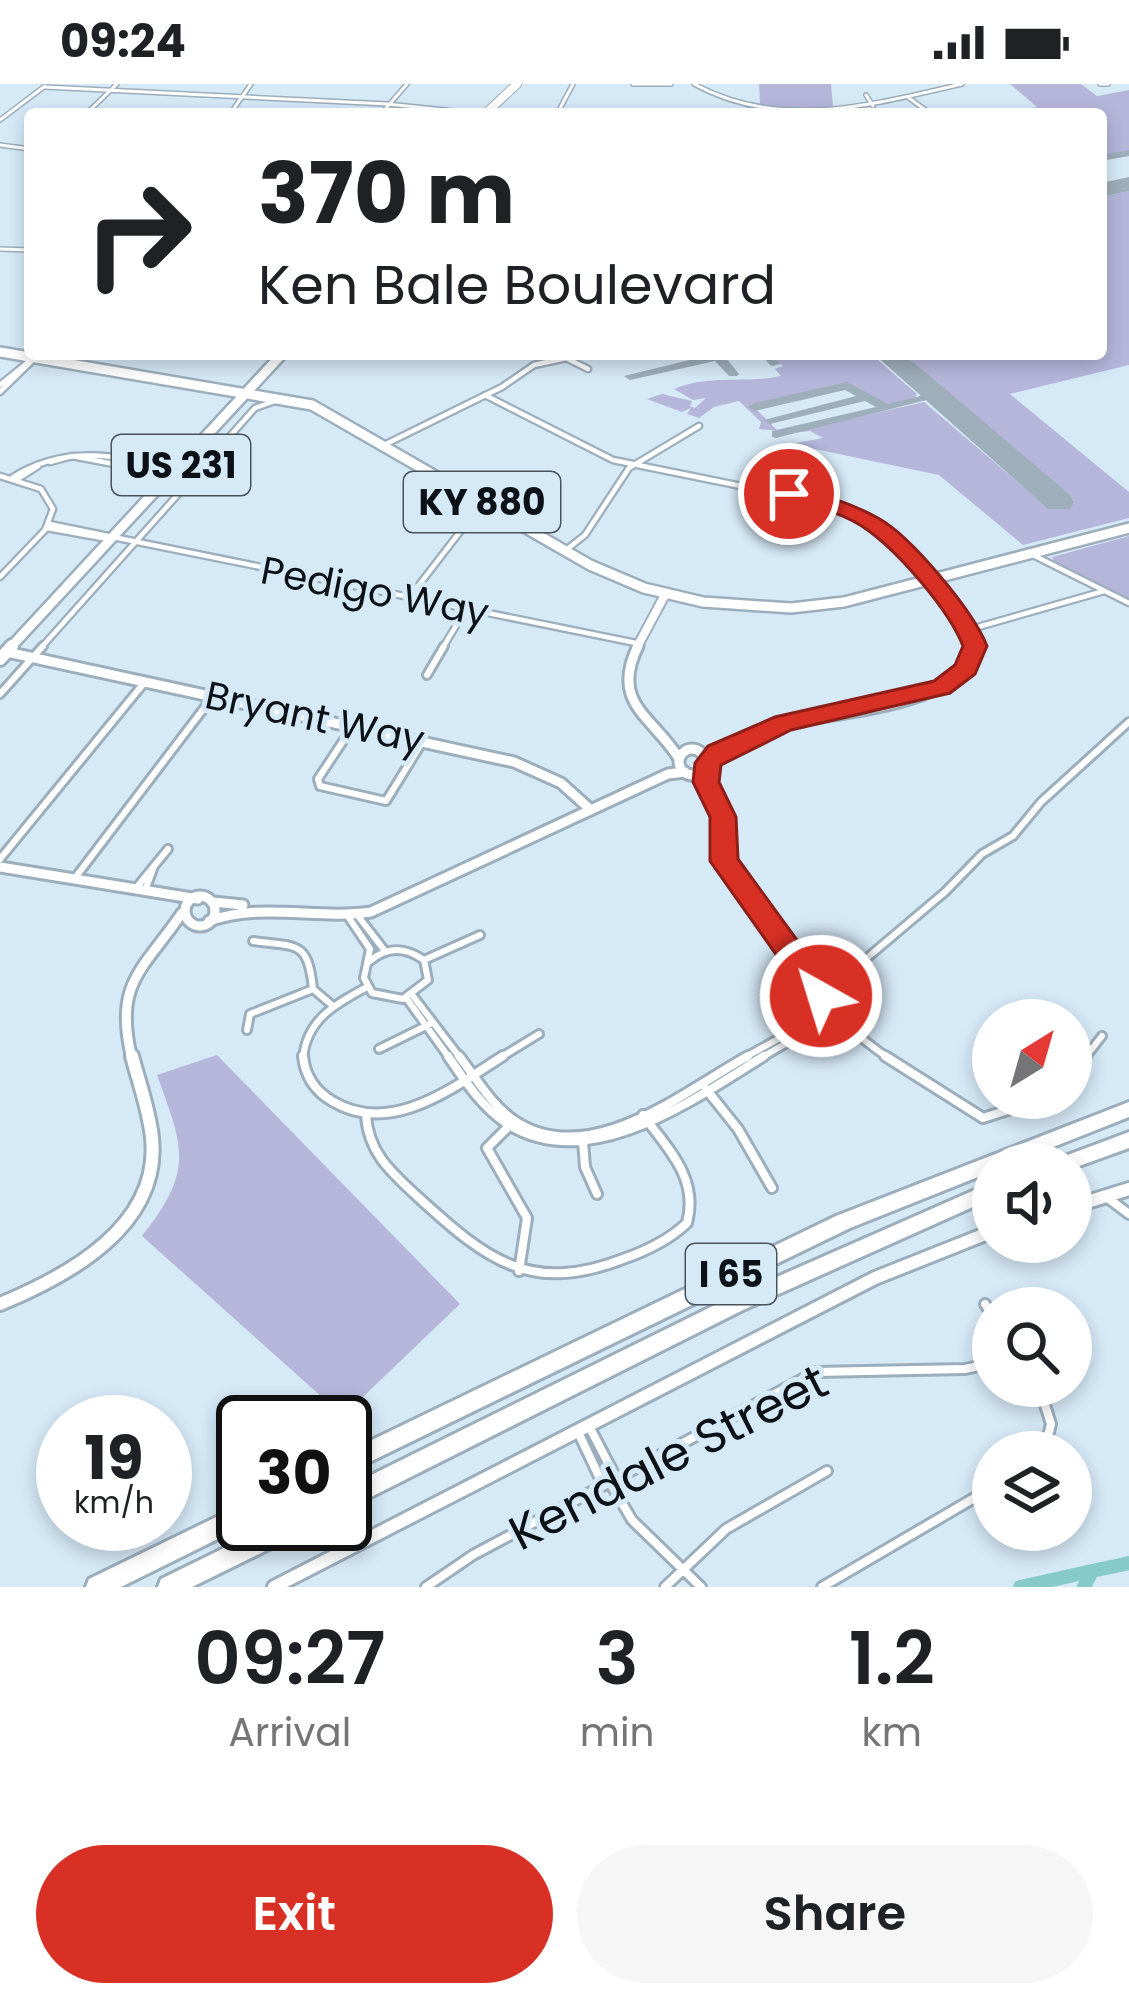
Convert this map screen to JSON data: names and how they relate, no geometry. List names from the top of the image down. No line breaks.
{"streets":{"highway":["I 65"],"main road":["US 231","KY 880","Bryant Way"],"street":["Pedigo Way","Kendale Street"]},"crossings":[["US 231","KY 880"],["US 231","Pedigo Way"],["US 231","Bryant Way"]],"north":"top right","page":{"status":"09:24","turn":["370 m","Ken Bale Boulevard"],"speed":"19 km/h","limit":"30","eta":["09:27","Arrival","3","min","1.2","km"],"buttons":["Exit","Share"]}}
